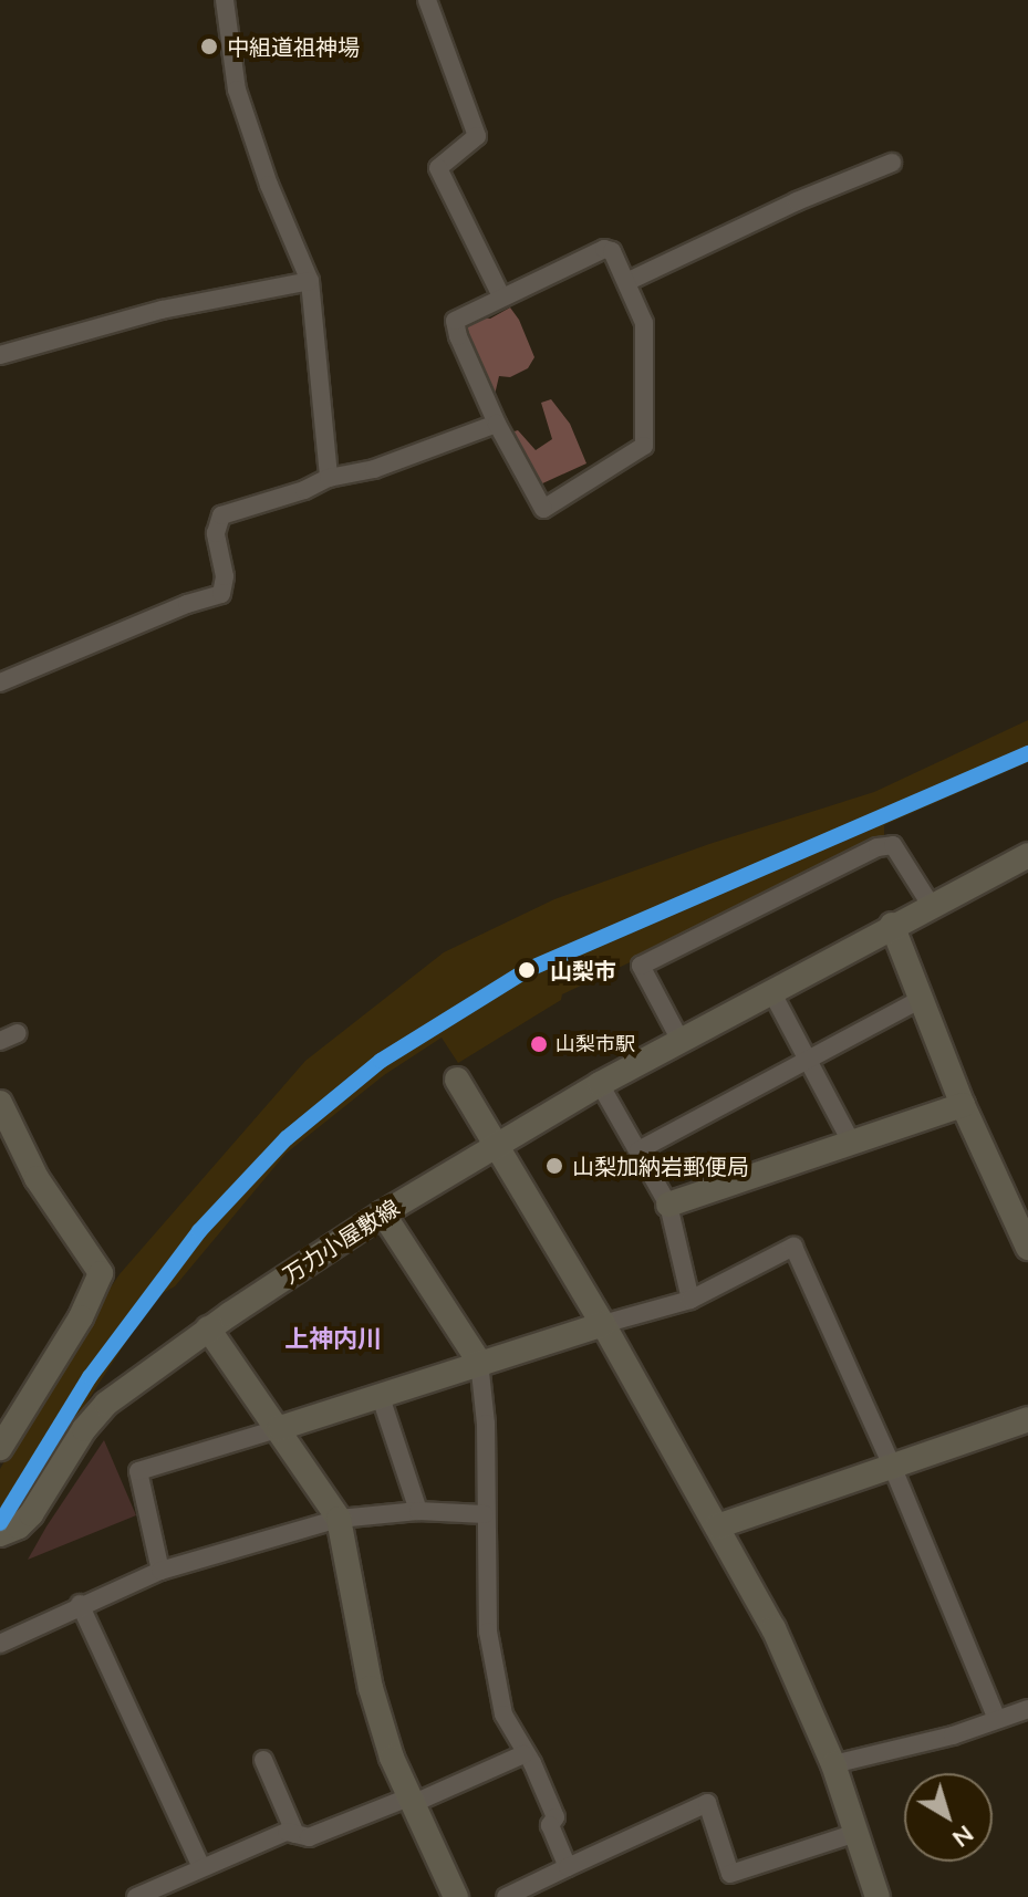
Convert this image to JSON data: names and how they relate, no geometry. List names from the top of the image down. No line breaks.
{"streets":{"street":["万力小屋敷線"]},"districts":["上神内川"],"places":["中組道祖神場","山梨市","山梨市駅","山梨加納岩郵便局"],"north":"bottom right"}
